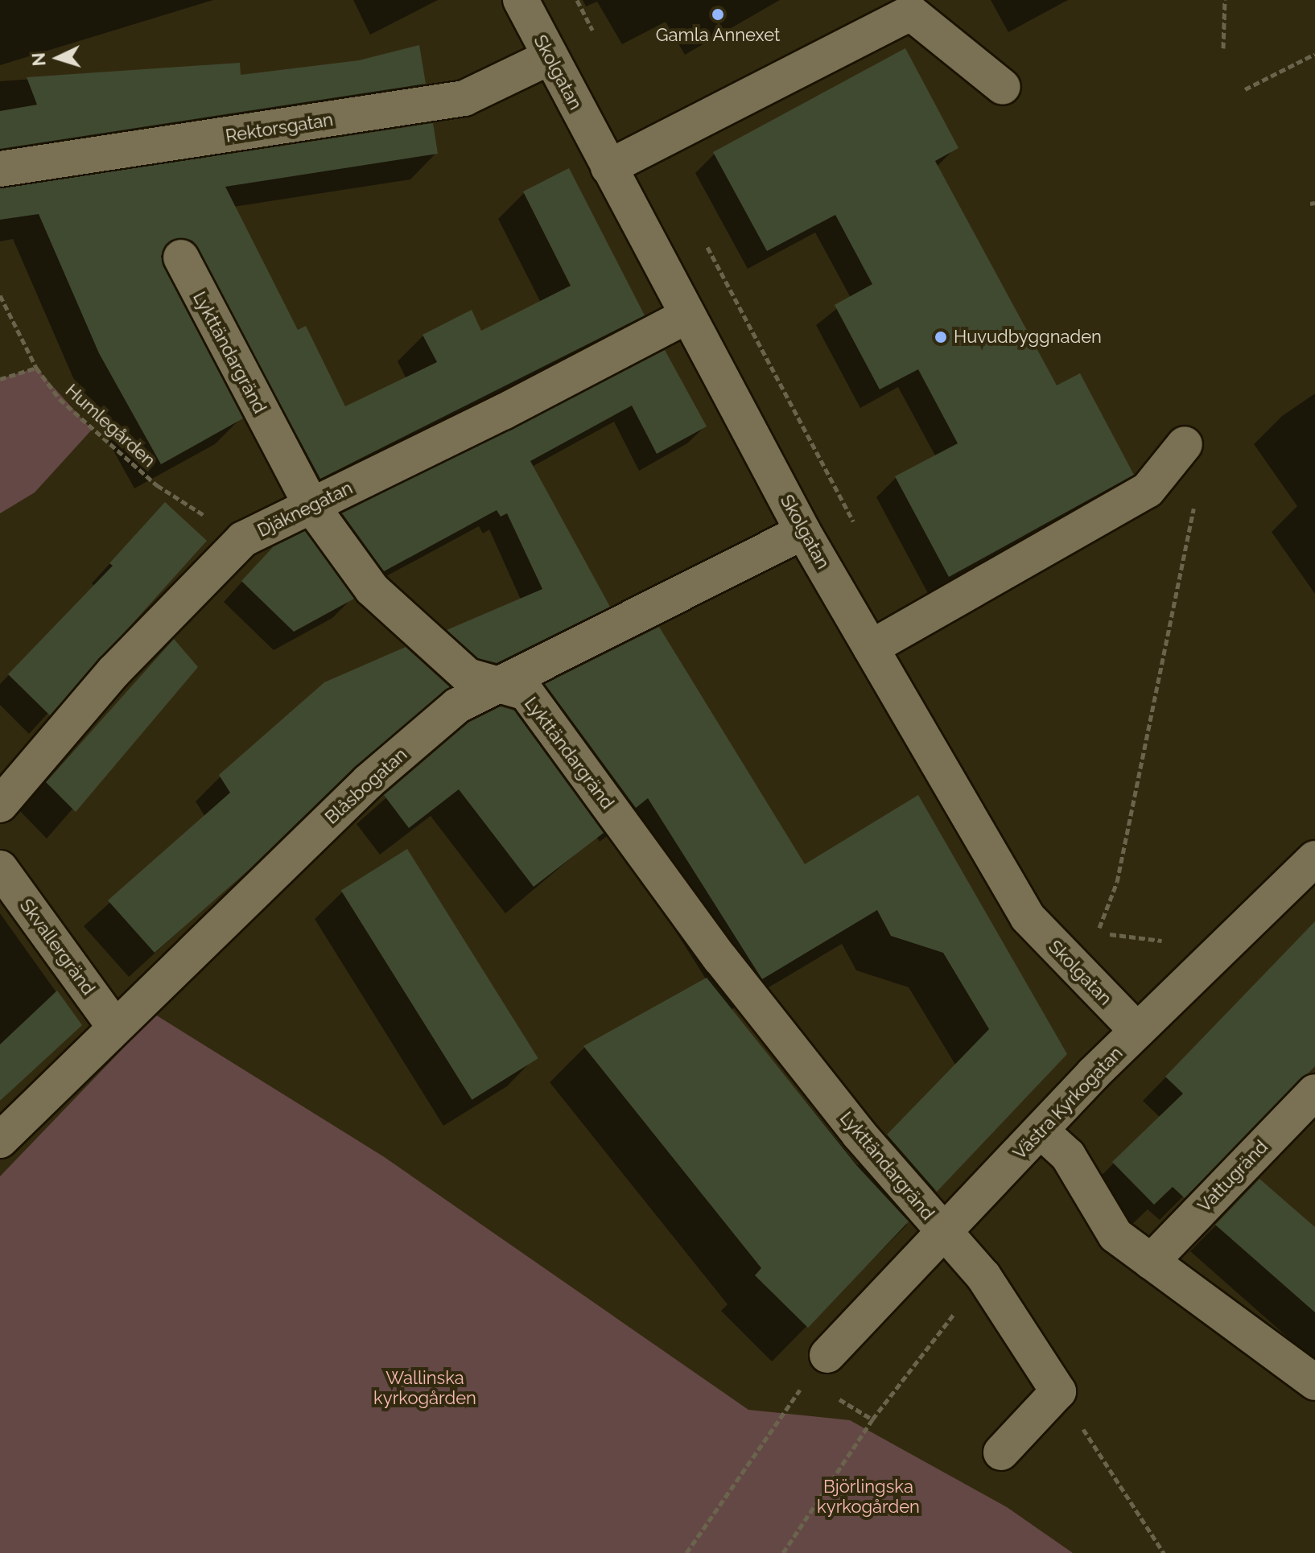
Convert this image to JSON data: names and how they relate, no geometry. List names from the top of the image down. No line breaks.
{"streets":{"street":["Skolgatan","Rektorsgatan","Lykttändargränd","Djäknegatan","Blåsbogatan","Skvallergränd","Västra Kyrkogatan","Vattugränd"],"path":["Humlegården"]},"crossings":[["Skolgatan","Rektorsgatan"],["Skolgatan","Djäknegatan"],["Skolgatan","Blåsbogatan"],["Skolgatan","Västra Kyrkogatan"],["Lykttändargränd","Djäknegatan"],["Lykttändargränd","Blåsbogatan"],["Lykttändargränd","Västra Kyrkogatan"],["Humlegården","Djäknegatan"],["Blåsbogatan","Skvallergränd"]],"parks":["Wallinska kyrkogården","Björlingska kyrkogården"],"places":["Gamla Annexet","Huvudbyggnaden"],"north":"left"}
